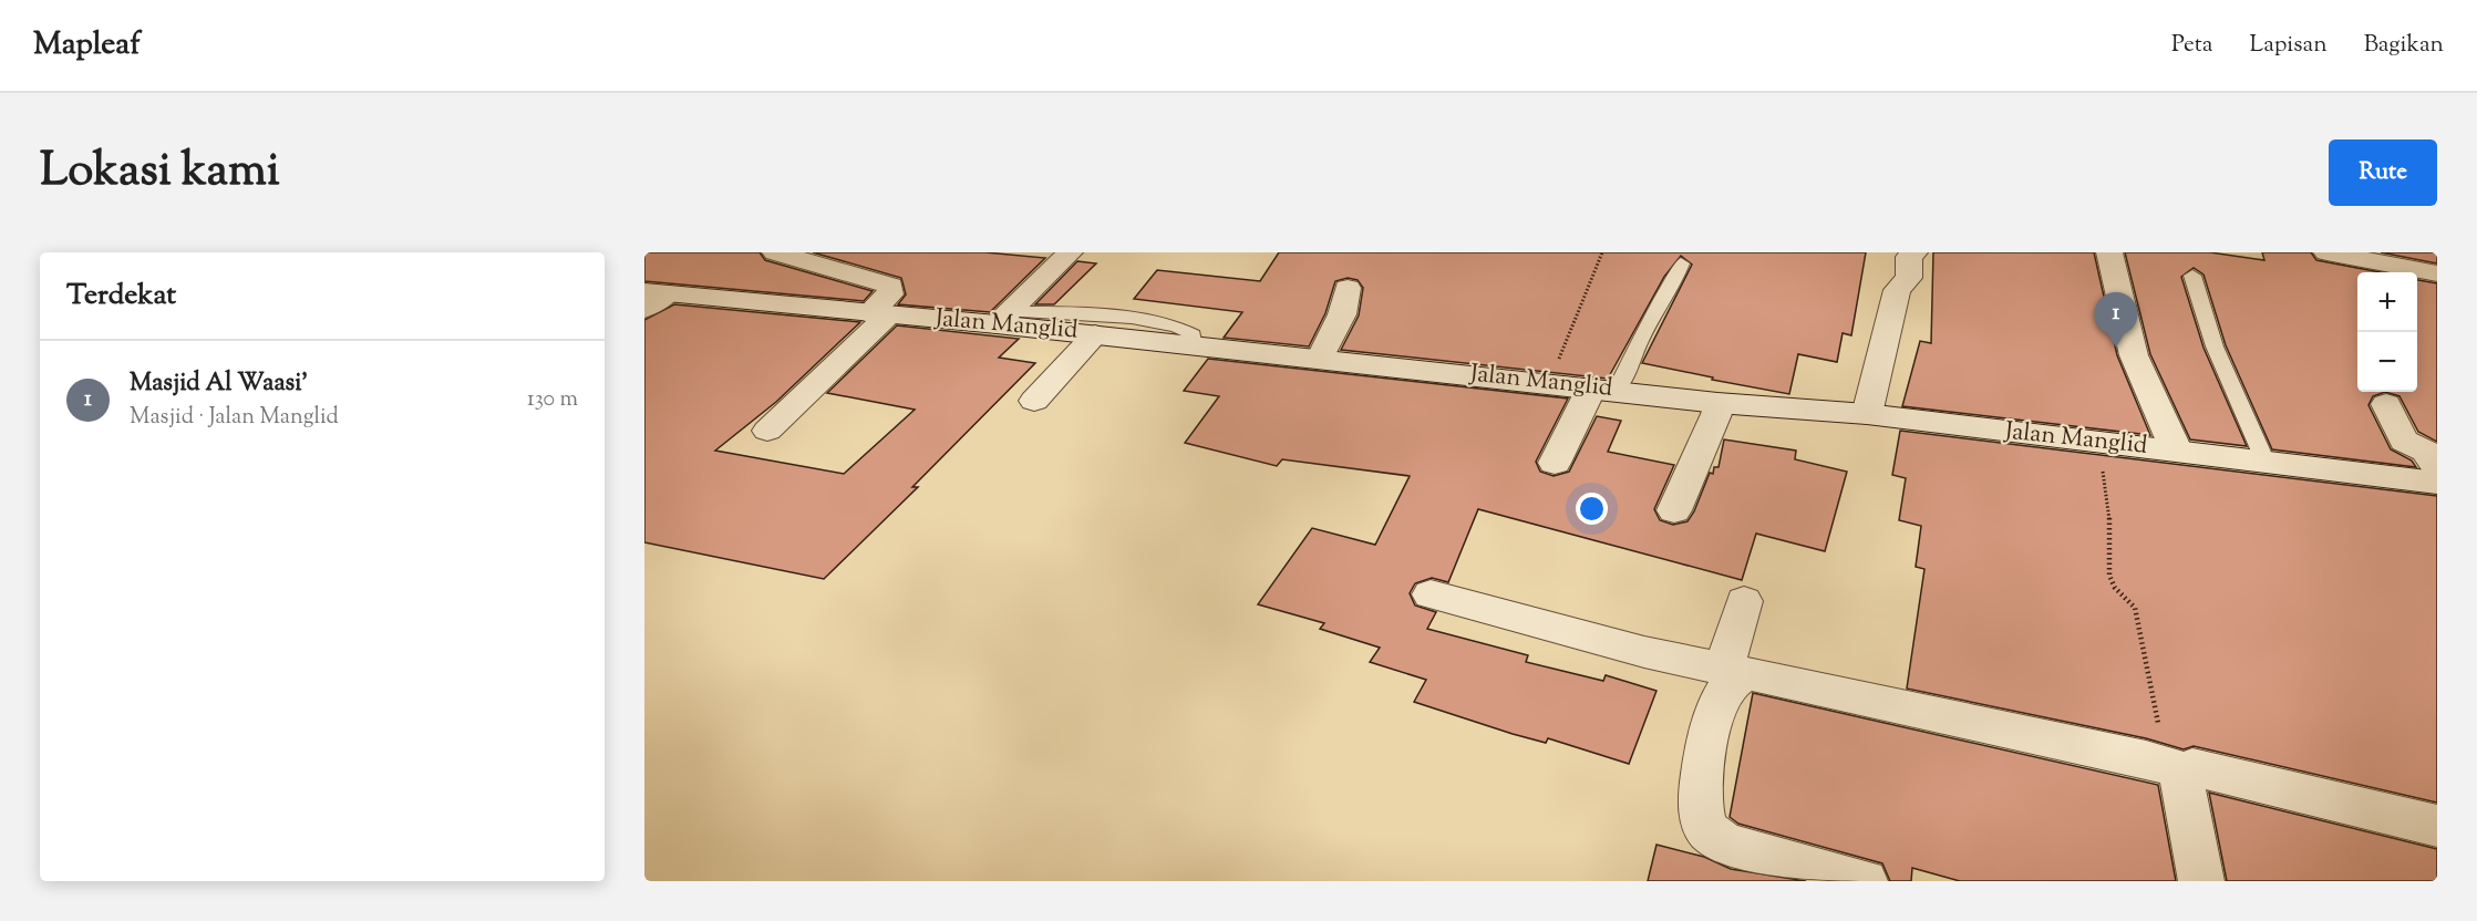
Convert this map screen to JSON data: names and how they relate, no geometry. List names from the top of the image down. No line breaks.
{"streets":{"street":["Jalan Manglid"]},"page":{"header":"Mapleaf","nav":["Peta","Lapisan","Bagikan"],"title":"Lokasi kami","buttons":"Rute","heading":"Terdekat","map_buttons":["+","−"],"pins":"1","list":[{"mark":"1","name":"Masjid Al Waasi'","note":"Masjid · Jalan Manglid","value":"130 m"}]}}
